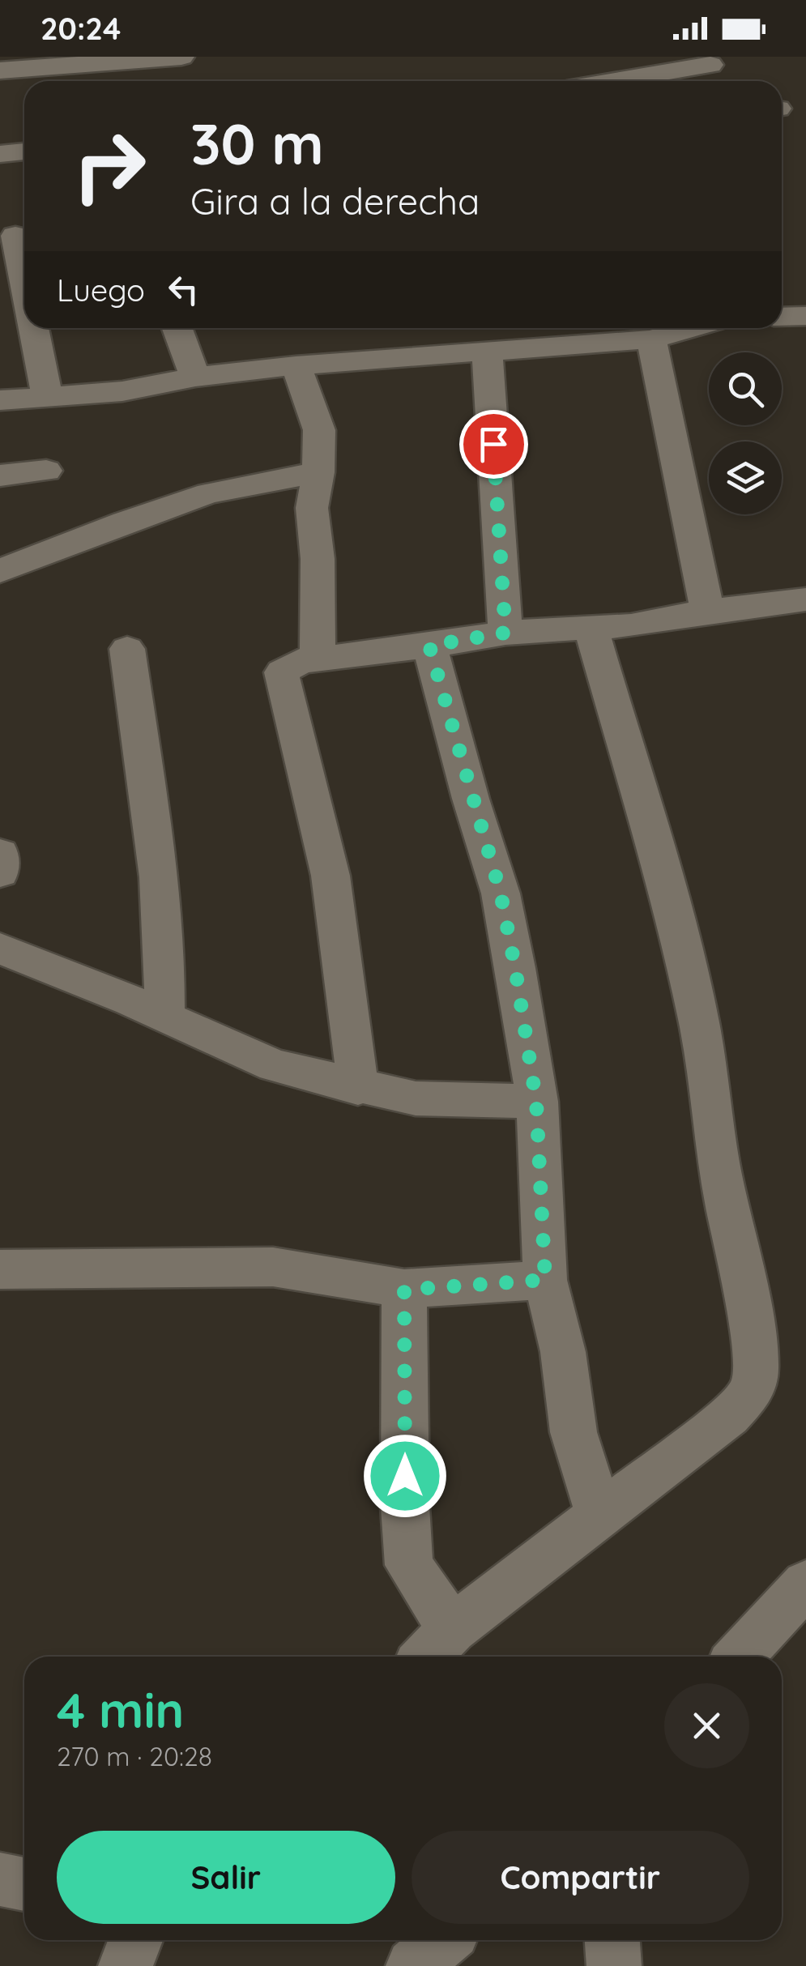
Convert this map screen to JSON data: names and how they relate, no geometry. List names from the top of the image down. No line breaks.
{"page":{"status":"20:24","turn":["30 m","Gira a la derecha"],"then":"Luego","heading":["4 min","270 m · 20:28"],"buttons":["Salir","Compartir"]}}
